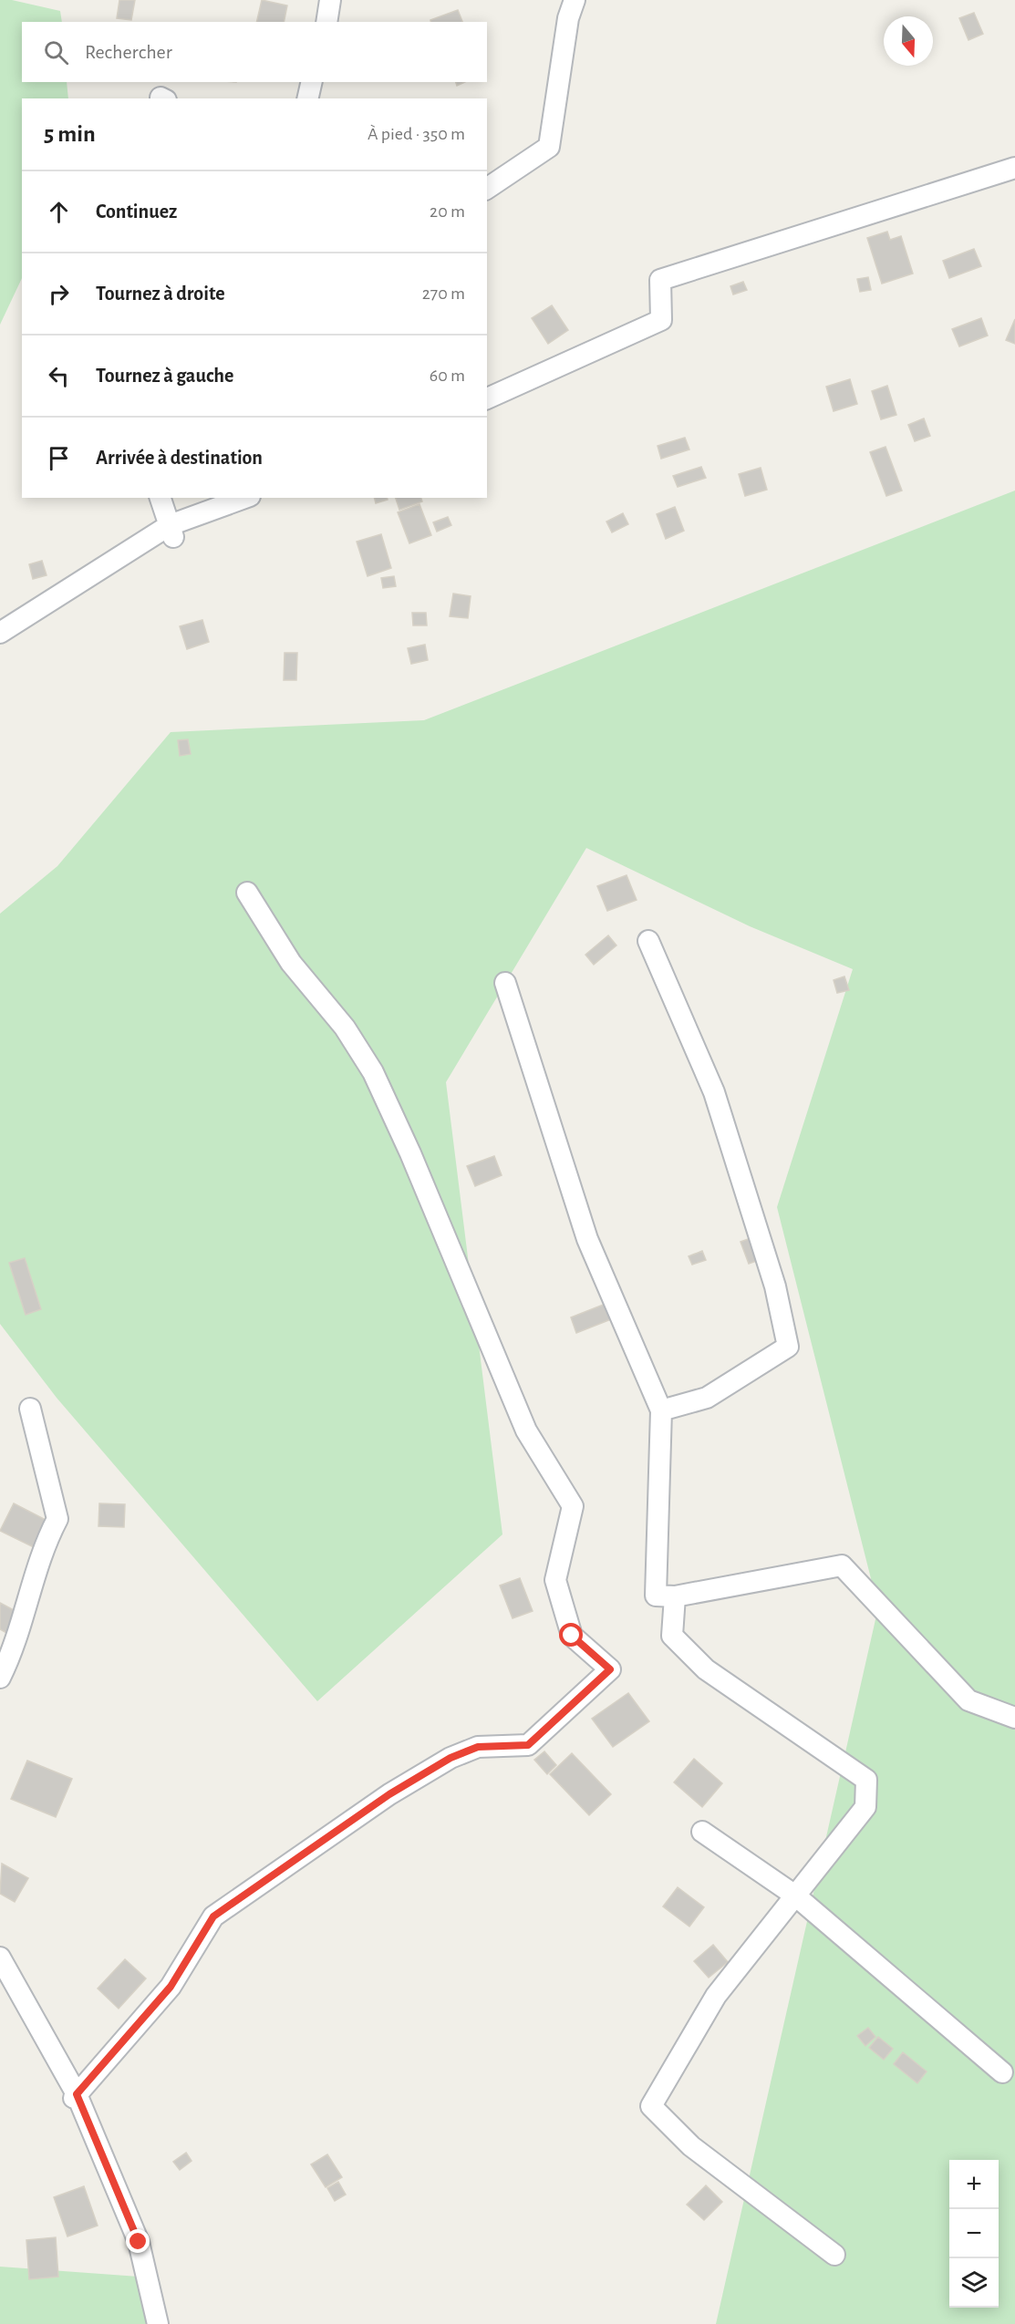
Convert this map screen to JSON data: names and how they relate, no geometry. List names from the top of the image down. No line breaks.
{"north":"bottom","page":{"search":"Rechercher","heading":["5 min","À pied · 350 m"],"list":[["Continuez","20 m"],["Tournez à droite","270 m"],["Tournez à gauche","60 m"],"Arrivée à destination"],"map_buttons":["+","−"]}}
